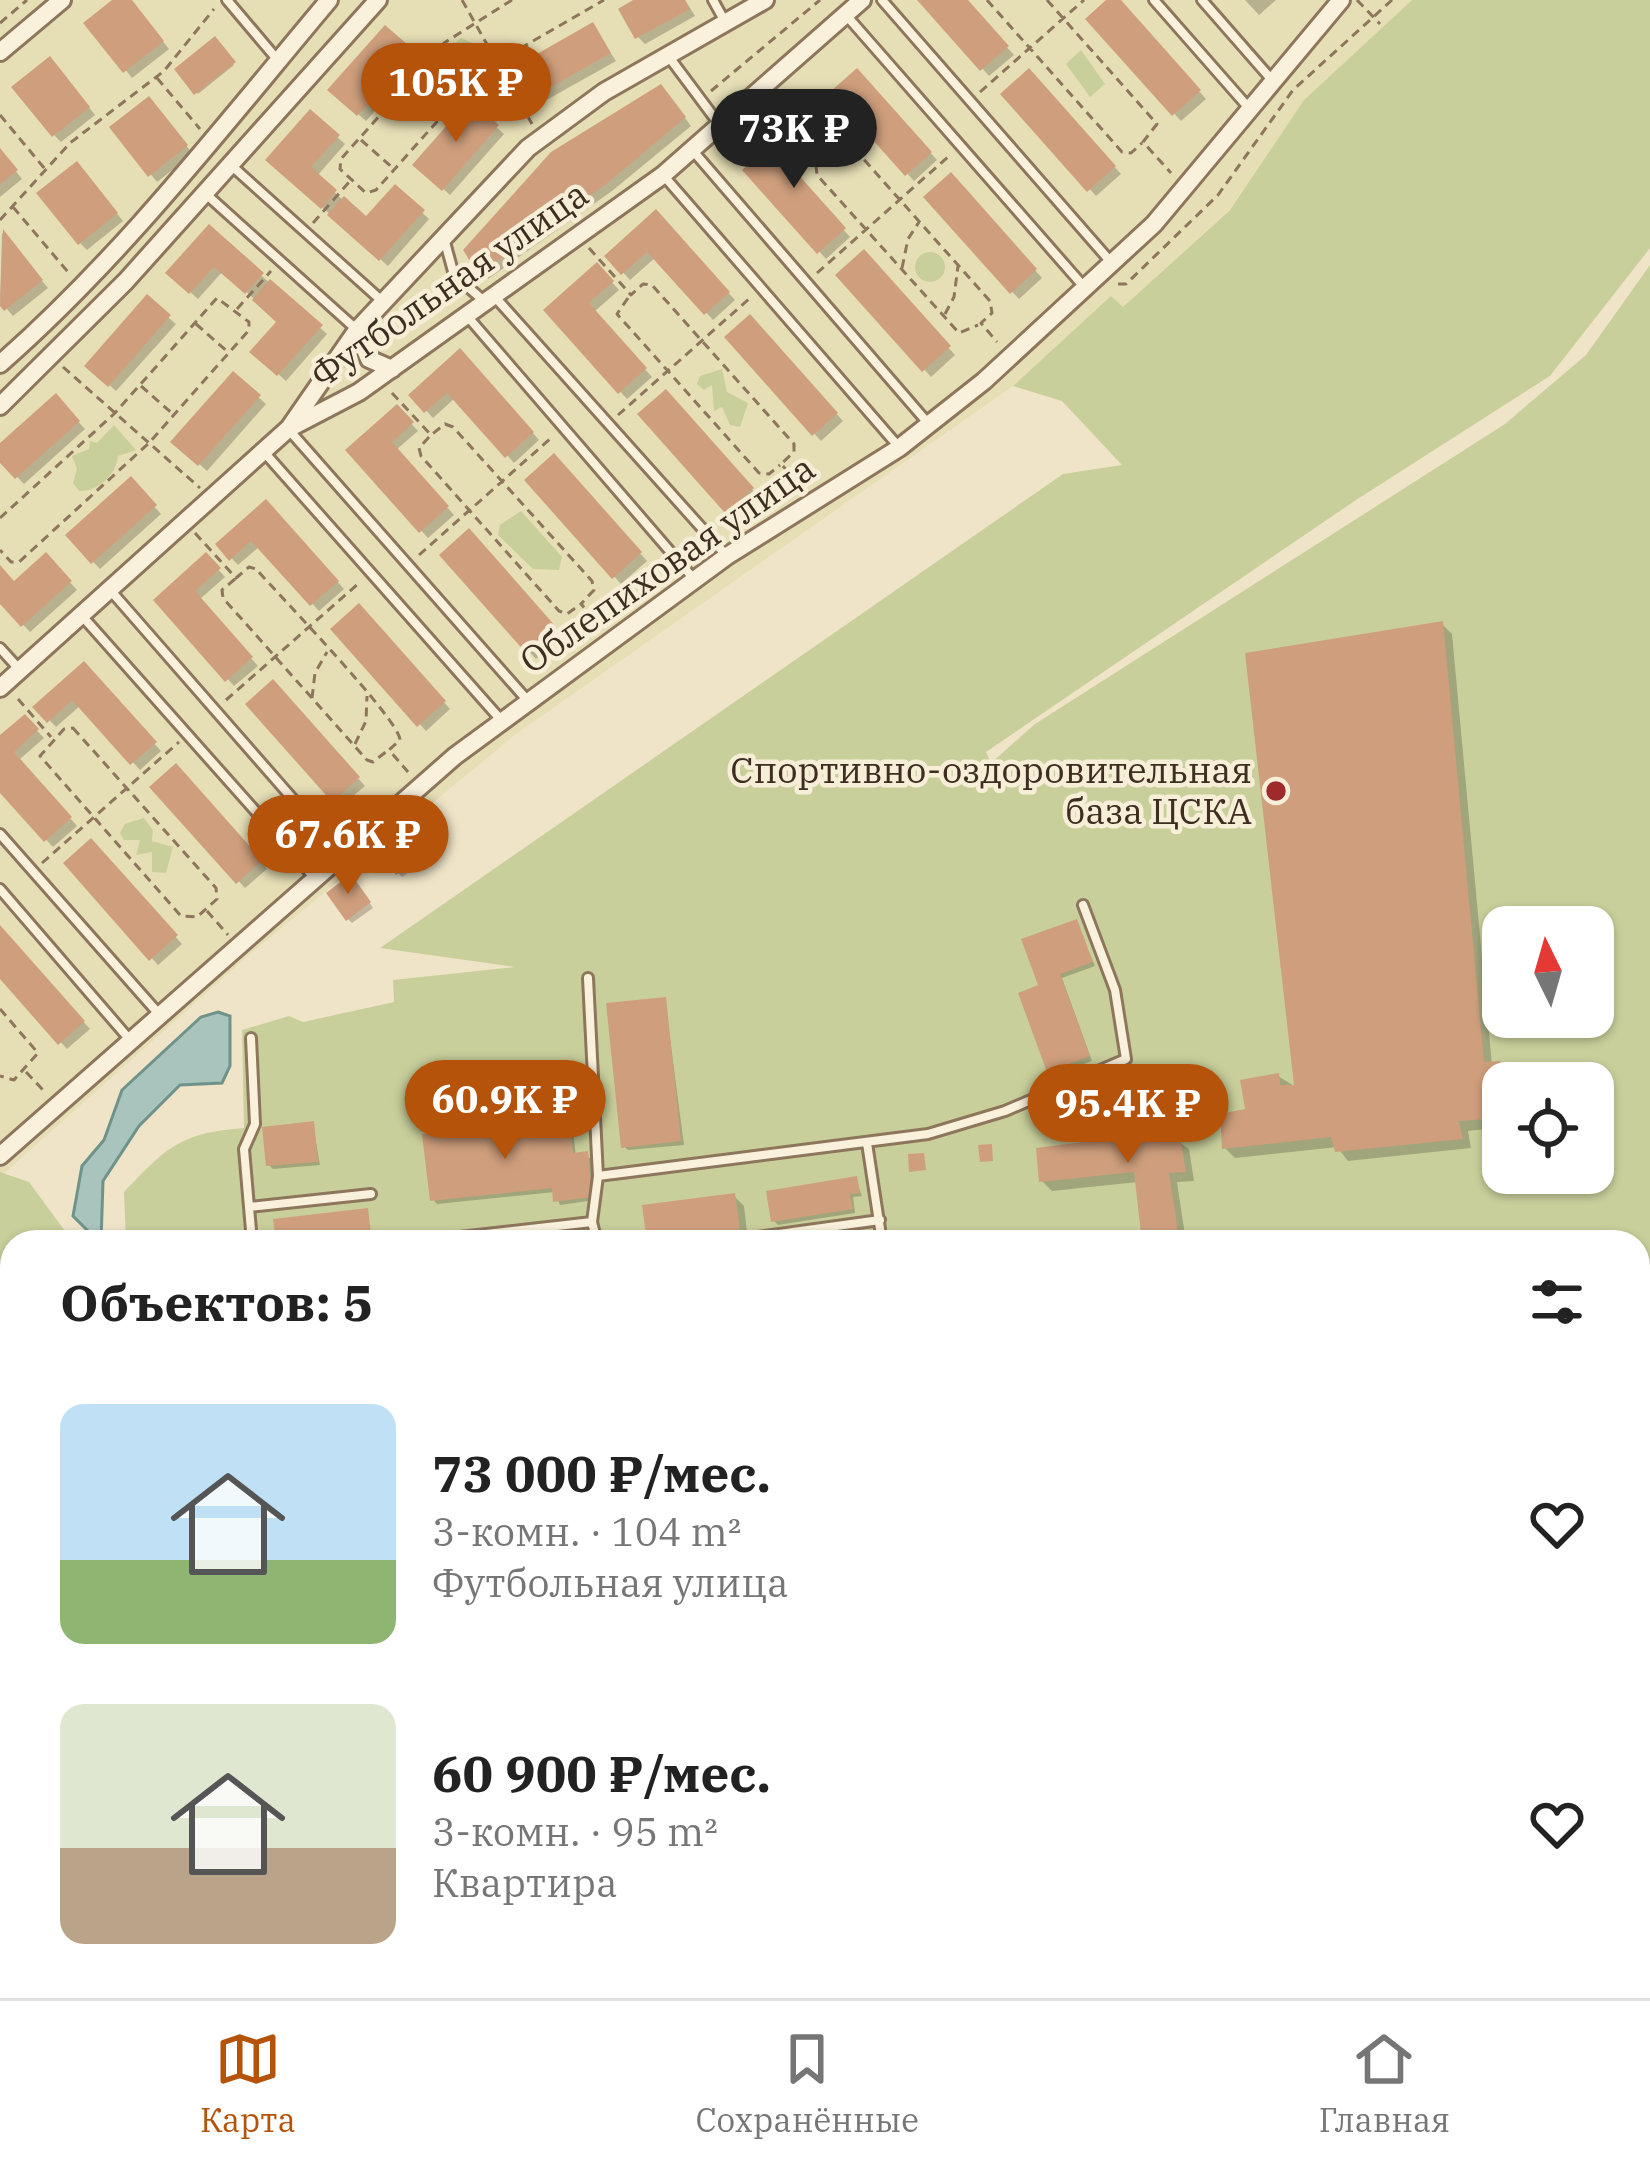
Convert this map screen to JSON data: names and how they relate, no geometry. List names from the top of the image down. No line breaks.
{"streets":{"street":["Футбольная улица","Облепиховая улица"]},"places":["Спортивно-оздоровительная база ЦСКА"],"north":"top","page":{"price":["105K ₽","73K ₽","67.6K ₽","60.9K ₽","95.4K ₽"],"heading":"Объектов: 5","list":[{"name":"73 000 ₽/мес.","note":"3-комн. · 104 m² · Футбольная улица"},{"name":"60 900 ₽/мес.","note":"3-комн. · 95 m² · Квартира"}],"tabs":["Карта","Сохранённые","Главная"]}}
